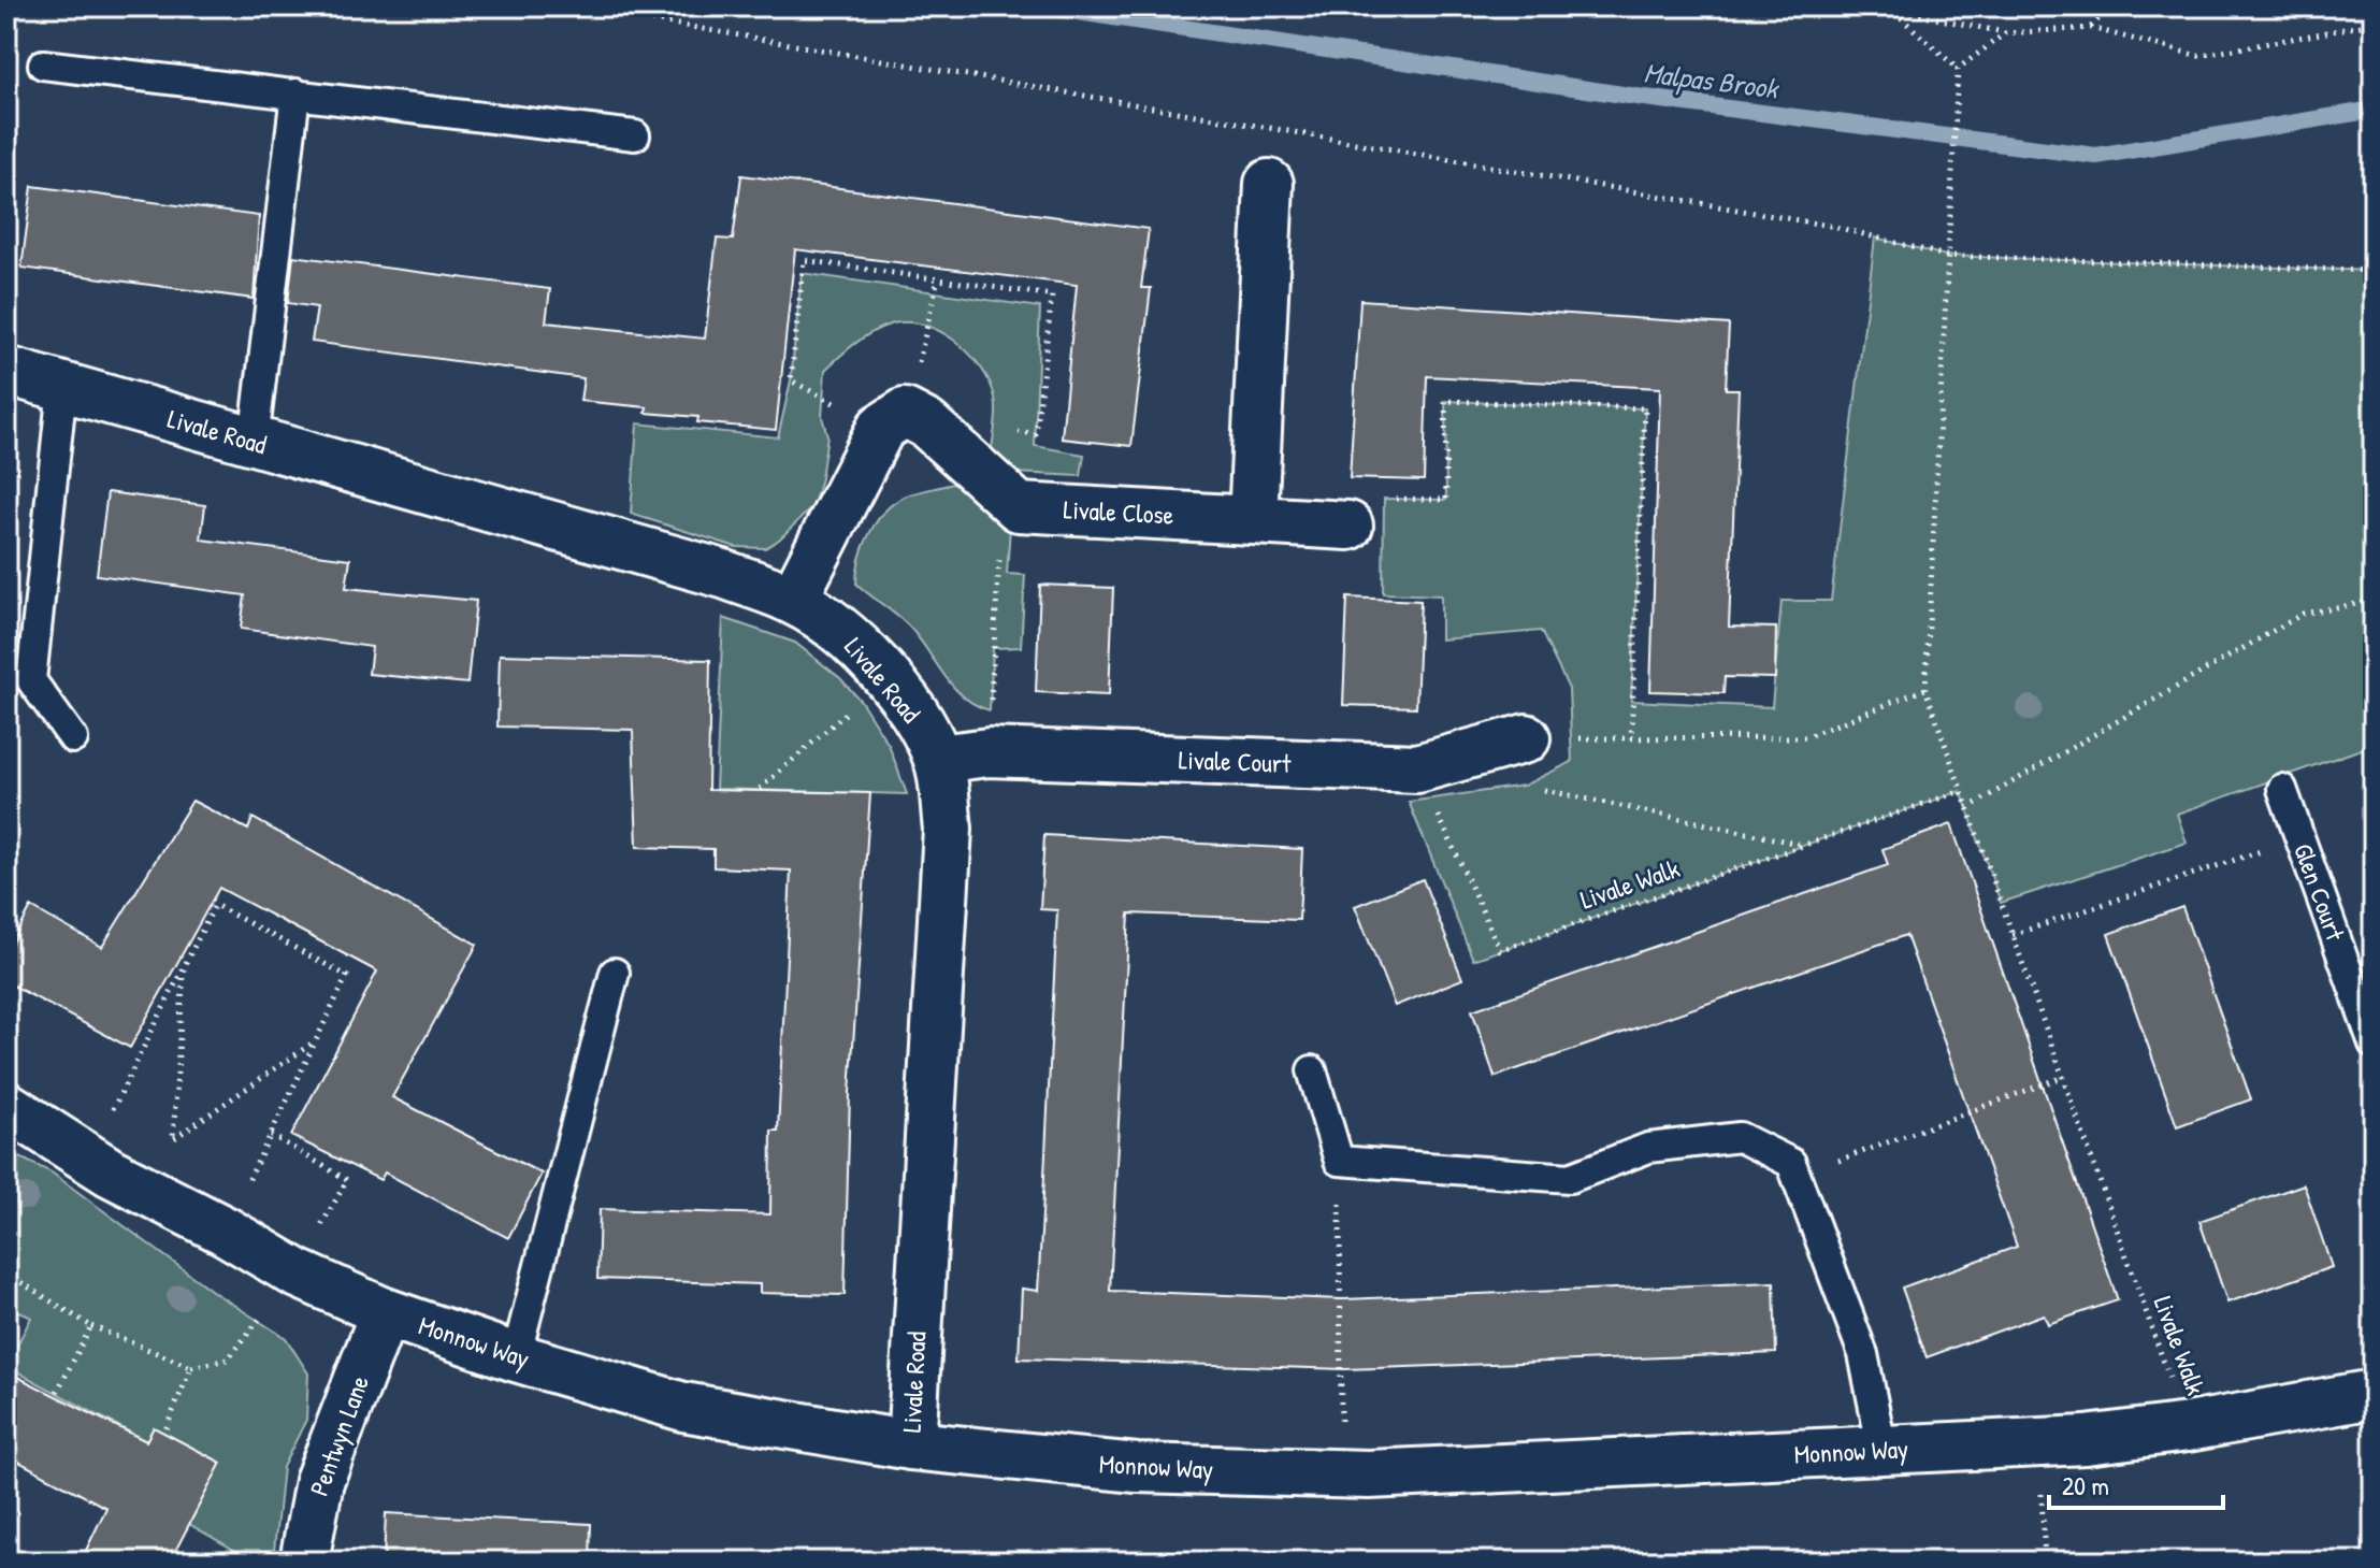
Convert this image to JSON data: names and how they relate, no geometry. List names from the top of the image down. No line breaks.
{"streets":{"street":["Livale Road","Livale Close","Livale Court","Monnow Way","Pentwyn Lane"],"lane":["Glen Court"],"path":["Livale Walk"]},"crossings":[["Livale Road","Livale Court"],["Livale Road","Monnow Way"],["Livale Court","Livale Walk"],["Livale Walk","Monnow Way"],["Monnow Way","Pentwyn Lane"]],"water":["Malpas Brook"],"scale_bar":"20 m"}
